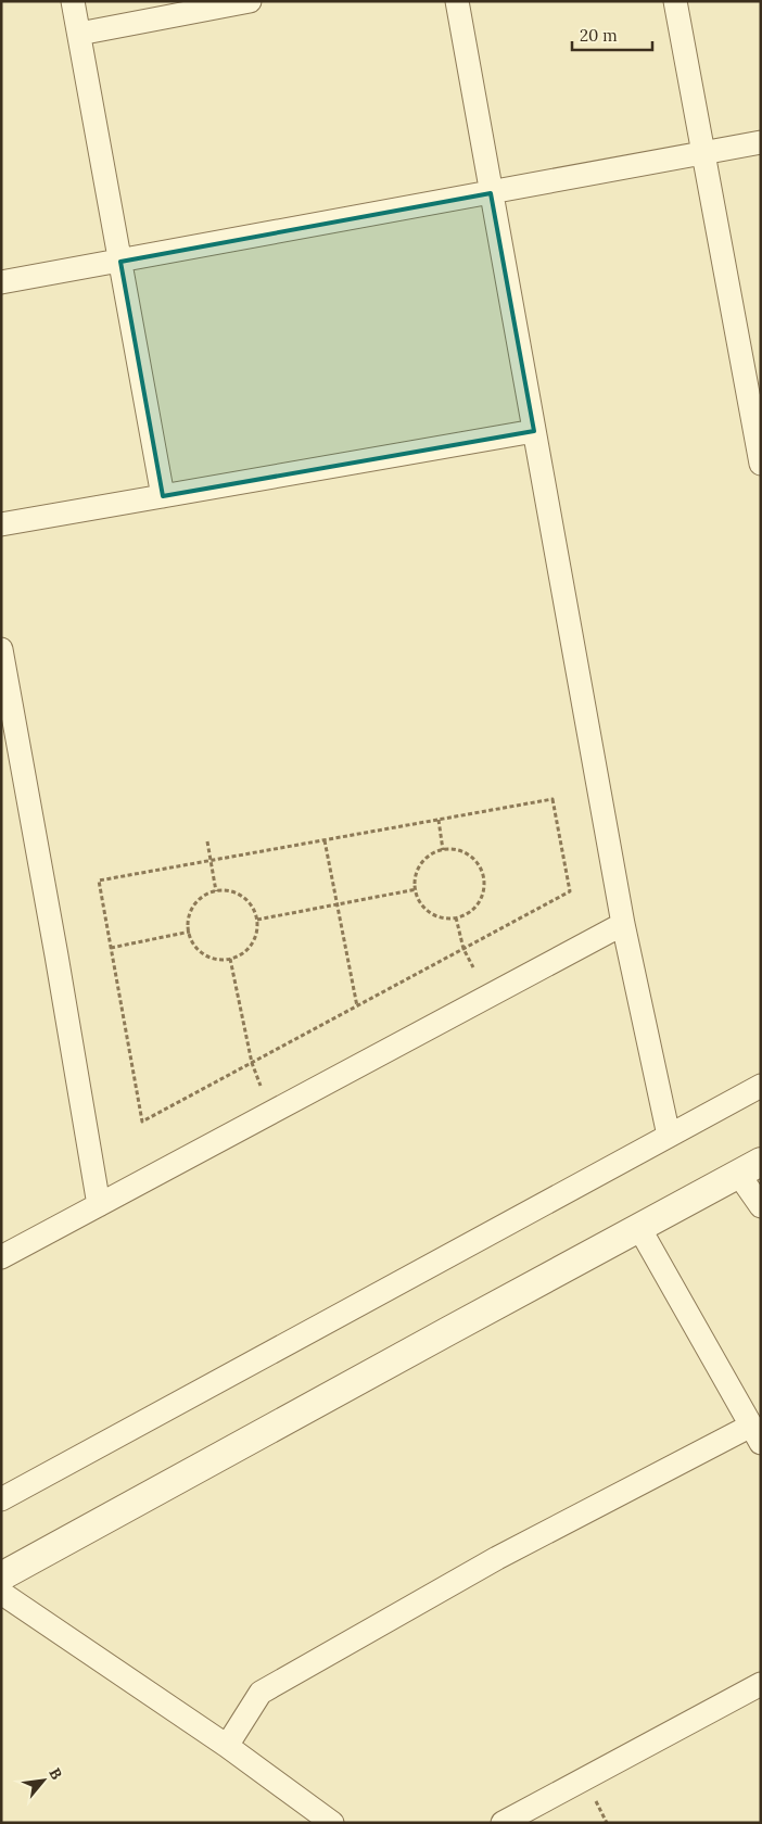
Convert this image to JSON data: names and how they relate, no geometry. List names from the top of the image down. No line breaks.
{"scale_bar":"20 m","north":"top right"}
